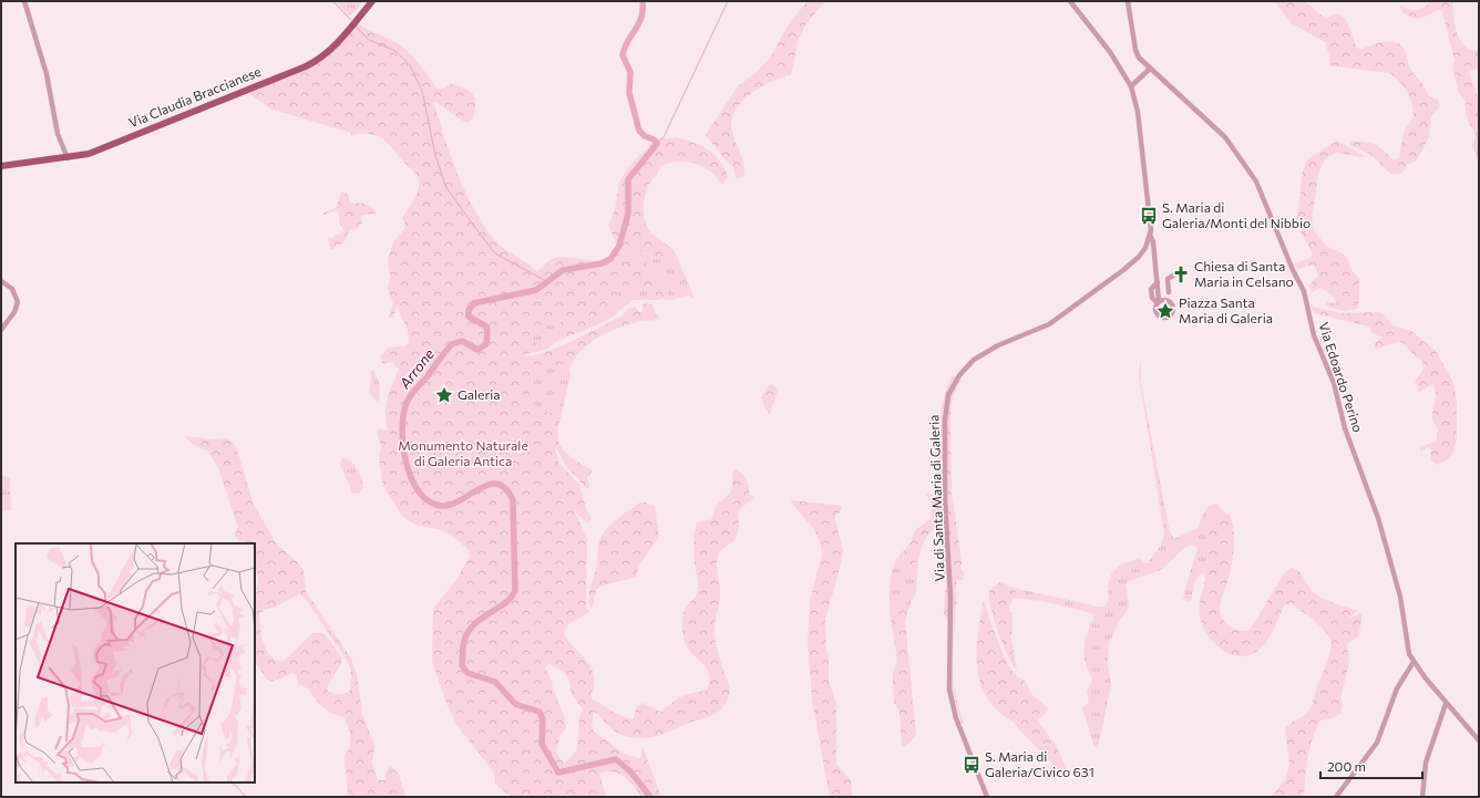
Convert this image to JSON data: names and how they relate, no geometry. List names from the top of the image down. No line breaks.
{"streets":{"main road":["Via Claudia Braccianese"],"street":["Via Edoardo Perino","Via di Santa Maria di Galeria"]},"water":["Arrone"],"parks":["Monumento Naturale di Galeria Antica"],"places":{"bus stop":["S. Maria di Galeria/Monti del Nibbio","S. Maria di Galeria/Civico 631"],"church":["Chiesa di Santa Maria in Celsano"],"place":["Piazza Santa Maria di Galeria","Galeria"]},"scale_bar":"200 m"}
